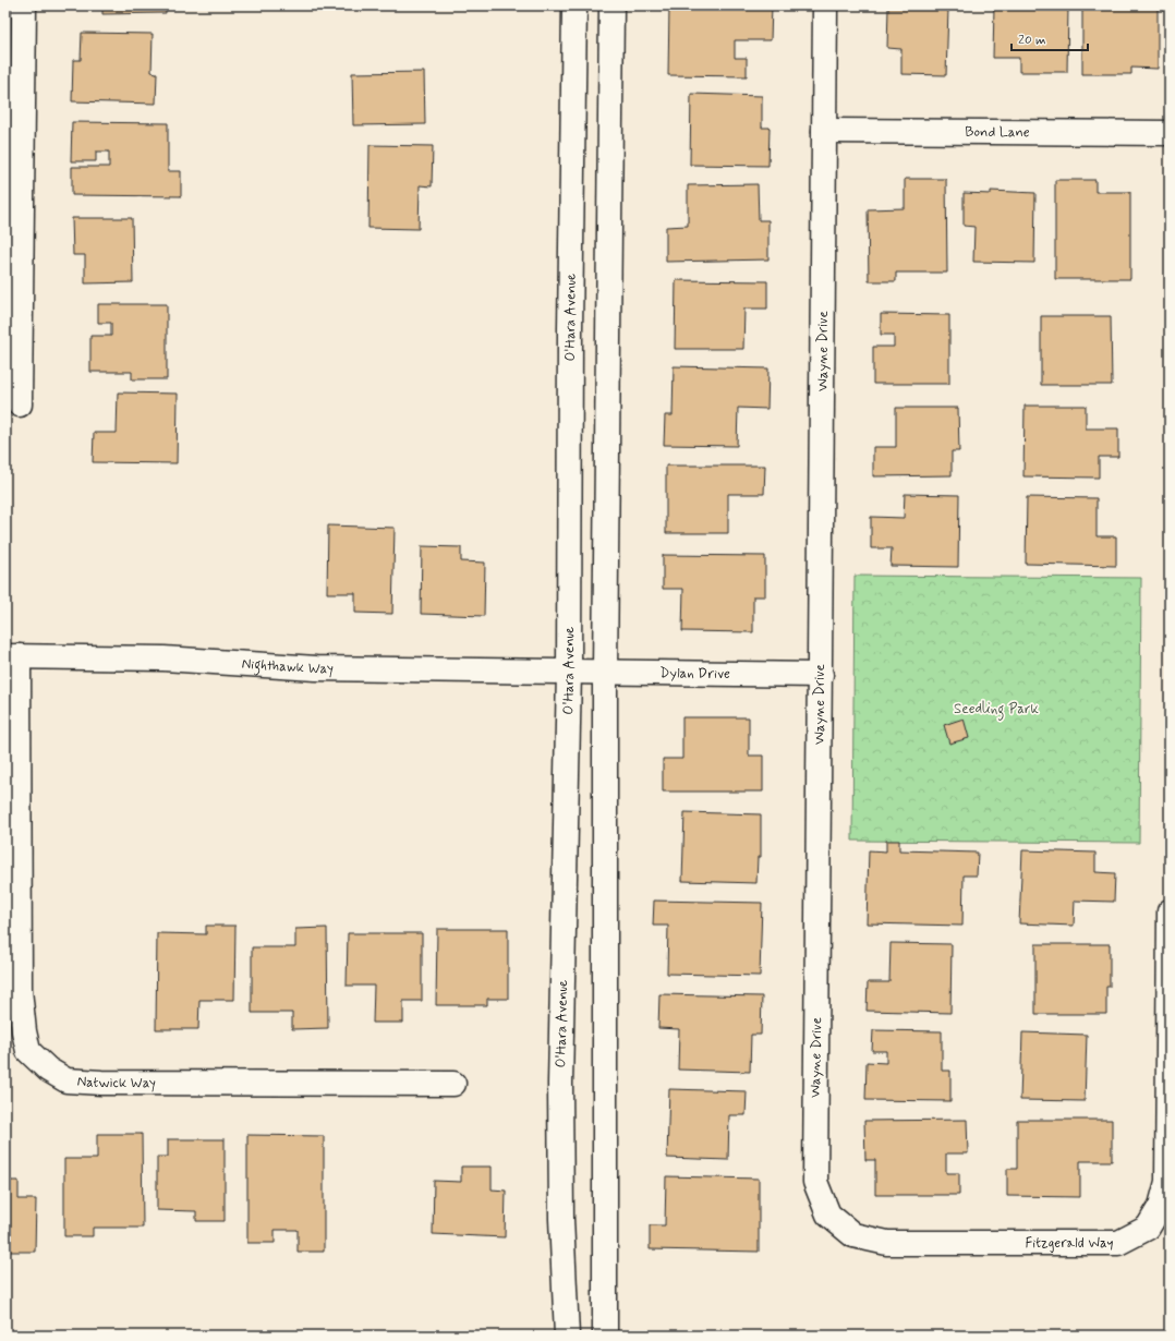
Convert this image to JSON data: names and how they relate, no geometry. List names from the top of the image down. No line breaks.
{"streets":{"street":["Bond Lane","O'Hara Avenue","Wayne Drive","Nighthawk Way","Dylan Drive","Natwick Way","Fitzgerald Way"]},"crossings":[["Bond Lane","Wayne Drive"],["O'Hara Avenue","Nighthawk Way"],["O'Hara Avenue","Dylan Drive"],["Wayne Drive","Dylan Drive"],["Wayne Drive","Fitzgerald Way"],["Nighthawk Way","Dylan Drive"],["Nighthawk Way","Natwick Way"]],"parks":["Seedling Park"],"scale_bar":"20 m"}
